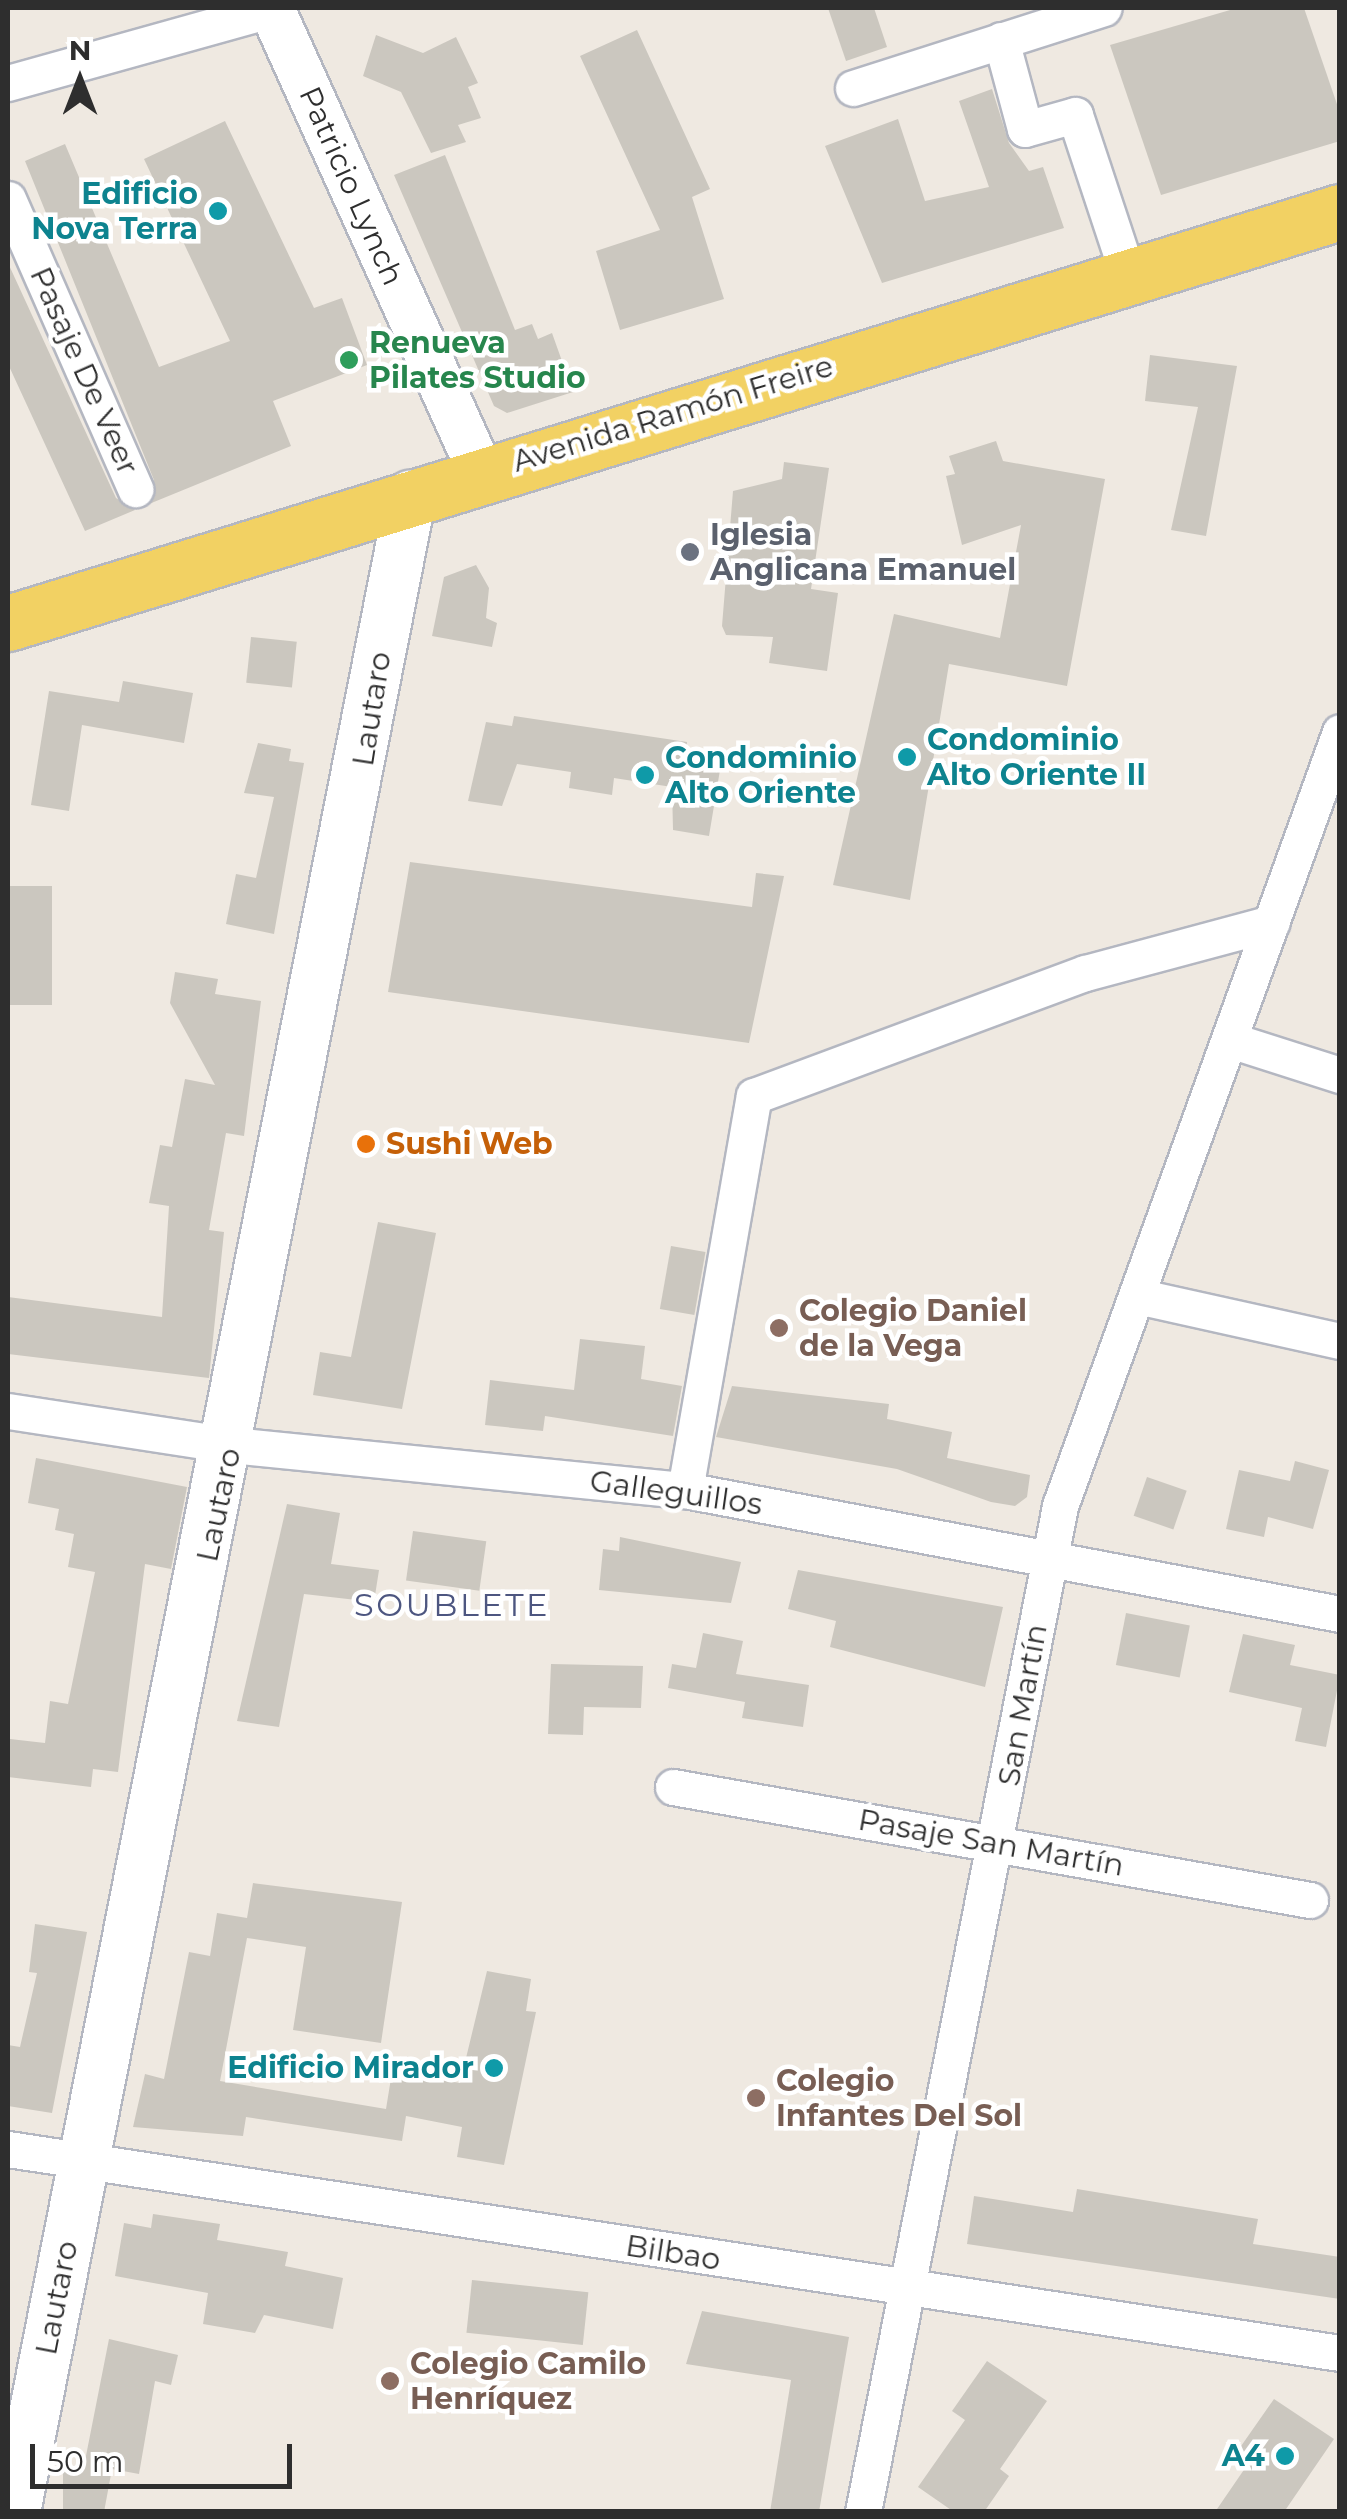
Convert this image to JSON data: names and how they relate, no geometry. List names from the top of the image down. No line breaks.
{"streets":{"main road":["Avenida Ramón Freire","Lautaro"],"street":["Patricio Lynch","Pasaje De Veer","Galleguillos","San Martín","Pasaje San Martín","Bilbao"]},"crossings":[["Patricio Lynch","Avenida Ramón Freire"],["Avenida Ramón Freire","Lautaro"],["Lautaro","Galleguillos"],["Lautaro","Bilbao"],["Galleguillos","San Martín"],["San Martín","Pasaje San Martín"],["San Martín","Bilbao"]],"districts":["SOUBLETE"],"places":["Edificio Nova Terra","Renueva Pilates Studio","Iglesia Anglicana Emanuel","Condominio Alto Oriente II","Condominio Alto Oriente","Sushi Web","Colegio Daniel de la Vega","Edificio Mirador","Colegio Infantes Del Sol","Colegio Camilo Henríquez","A4"],"scale_bar":"50 m","north":"top"}
